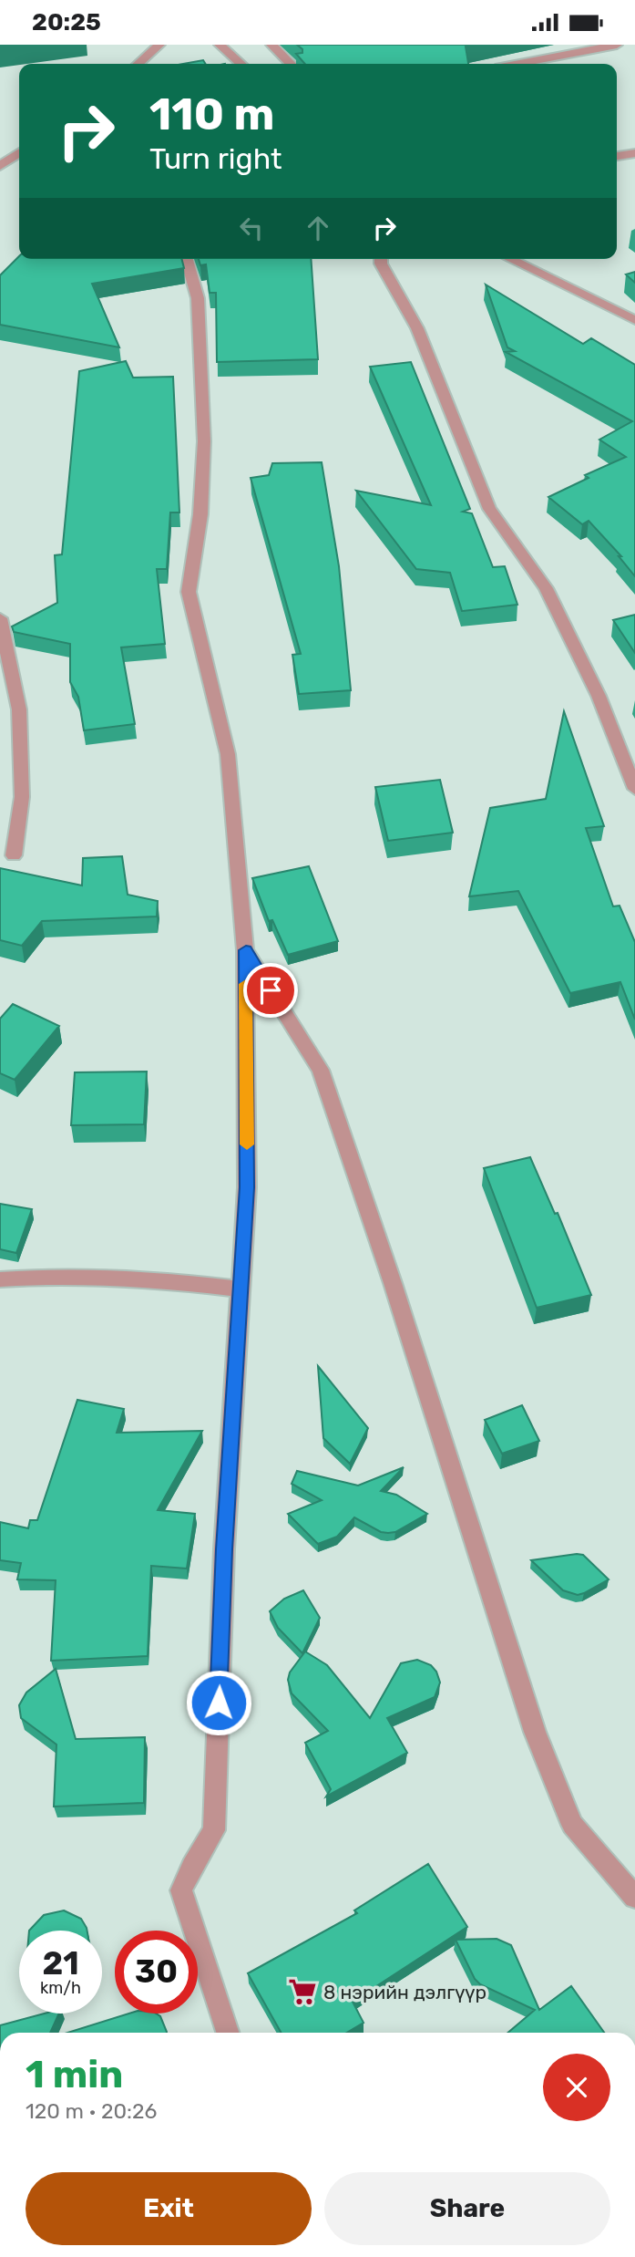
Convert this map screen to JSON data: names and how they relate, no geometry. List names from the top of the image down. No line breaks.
{"places":{"supermarket":["8 нэрийн дэлгүүр"]},"page":{"status":"20:25","turn":["110 m","Turn right"],"speed":"21 km/h","limit":"30","heading":["1 min","120 m · 20:26"],"buttons":["Exit","Share"]}}
